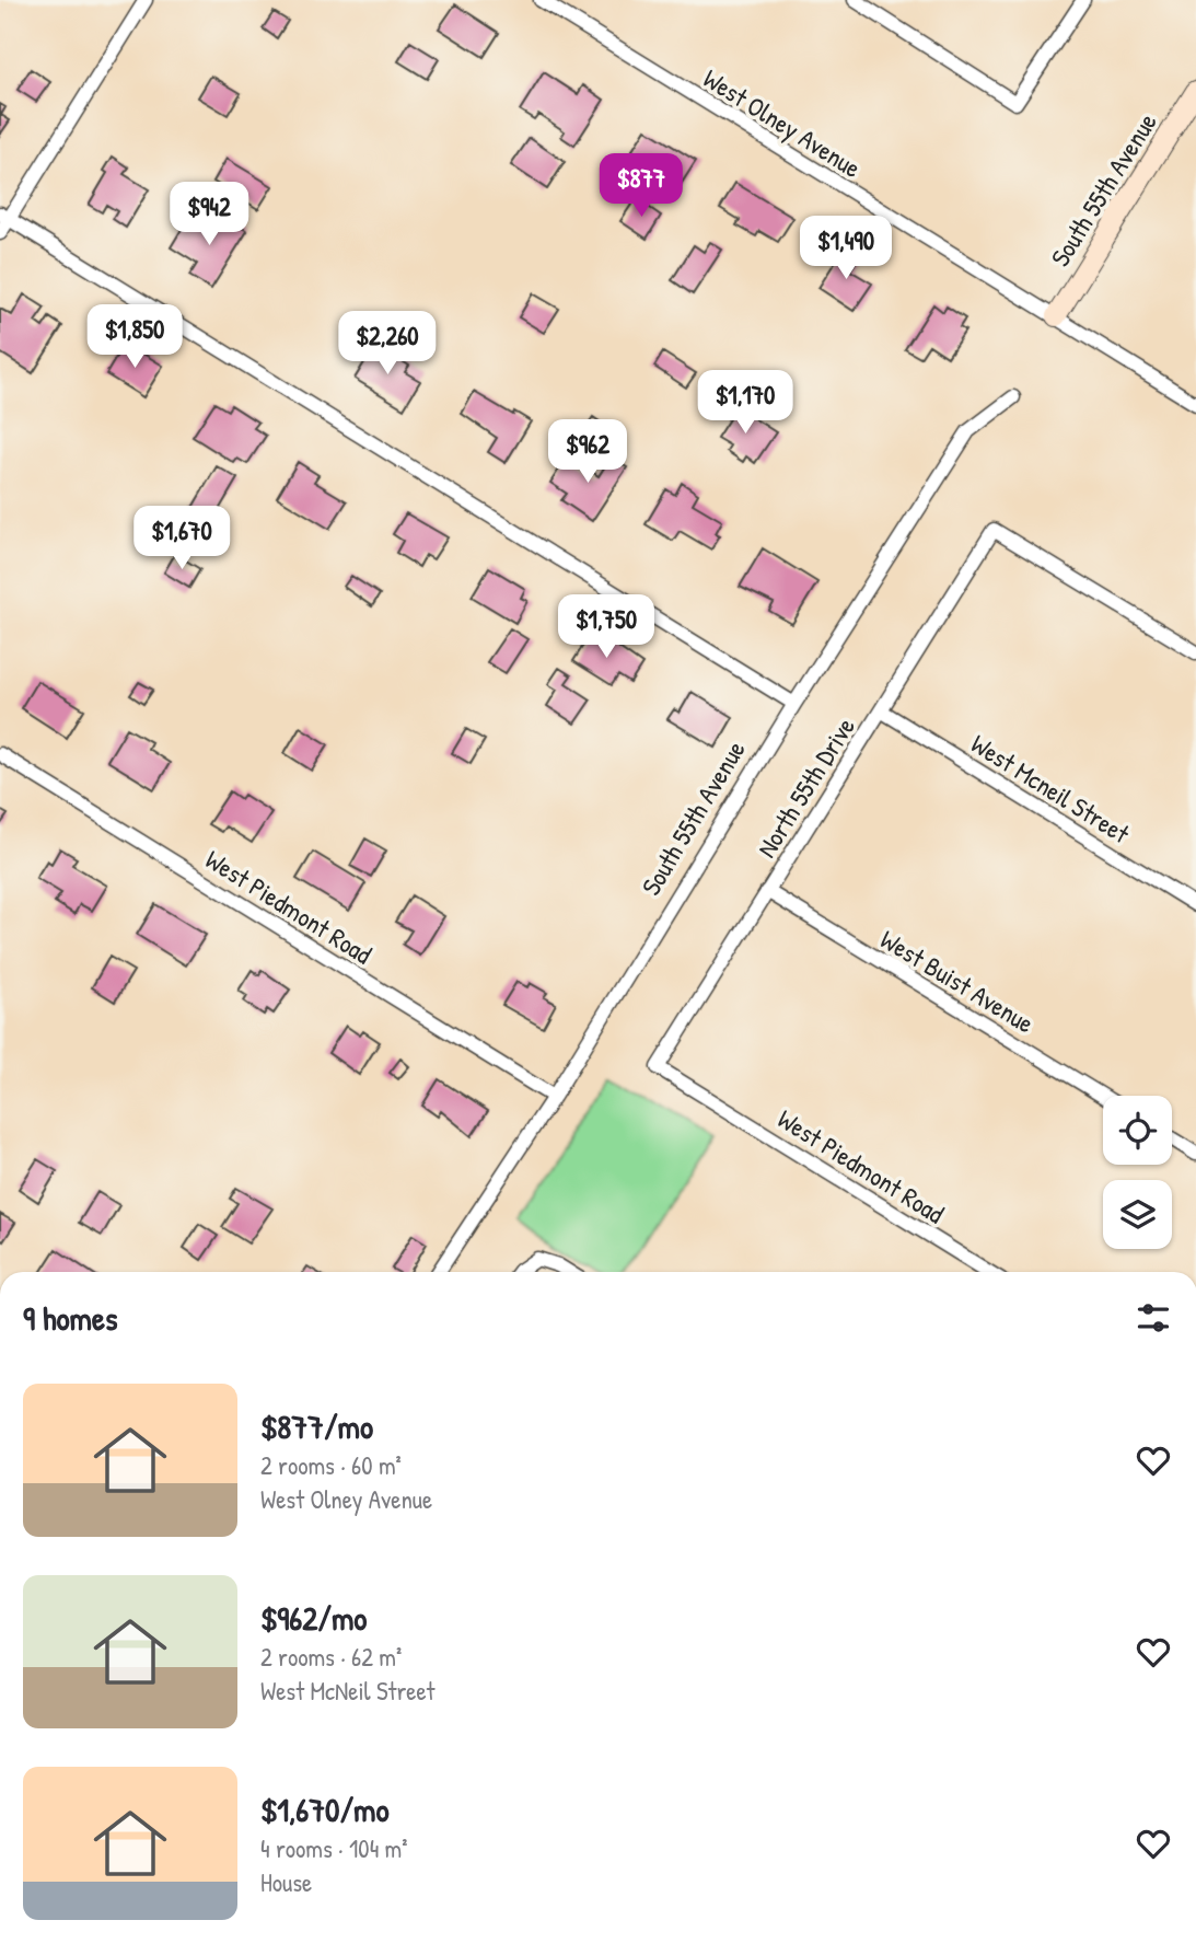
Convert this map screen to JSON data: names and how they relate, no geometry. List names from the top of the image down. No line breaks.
{"streets":{"street":["West Olney Avenue","South 55th Avenue","North 55th Drive","West Mcneil Street","West Piedmont Road","West Buist Avenue"]},"crossings":[["West Olney Avenue","South 55th Avenue"],["South 55th Avenue","West Piedmont Road"],["North 55th Drive","West Mcneil Street"],["North 55th Drive","West Piedmont Road"],["North 55th Drive","West Buist Avenue"]],"page":{"price":["$877","$942","$1,490","$1,850","$2,260","$1,170","$962","$1,670","$1,750"],"heading":"9 homes","list":[{"name":"$877/mo","note":"2 rooms · 60 m² · West Olney Avenue"},{"name":"$962/mo","note":"2 rooms · 62 m² · West McNeil Street"},{"name":"$1,670/mo","note":"4 rooms · 104 m² · House"}]}}
